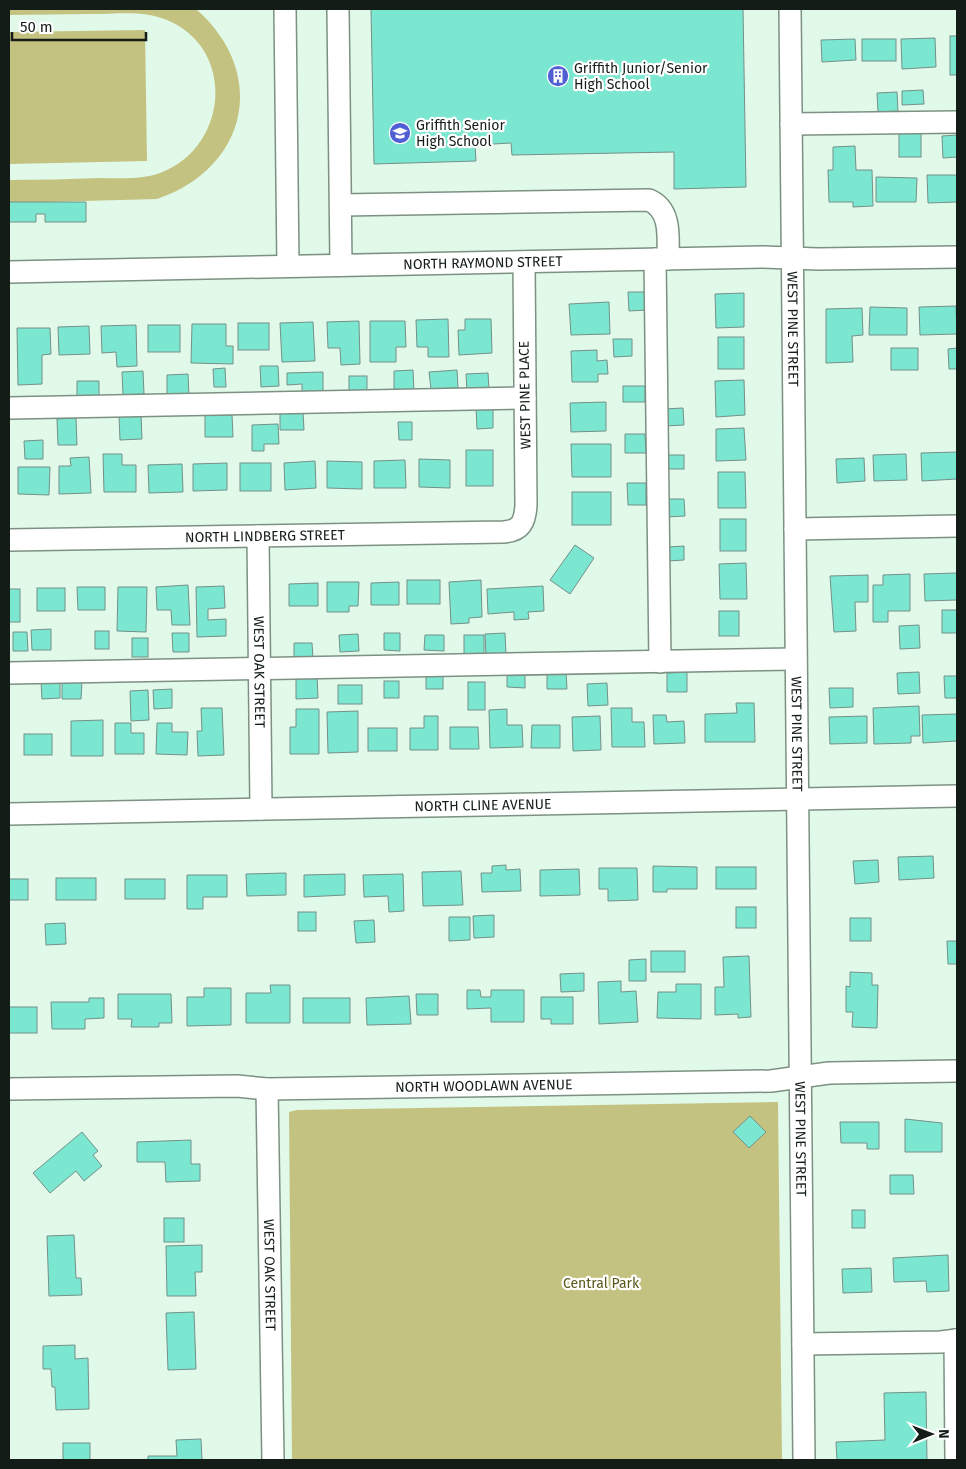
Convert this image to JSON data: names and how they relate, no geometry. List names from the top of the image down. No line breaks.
{"streets":{"street":["NORTH RAYMOND STREET","WEST PINE STREET","WEST PINE PLACE","NORTH LINDBERG STREET","WEST OAK STREET","NORTH CLINE AVENUE","NORTH WOODLAWN AVENUE"]},"crossings":[["NORTH RAYMOND STREET","WEST PINE STREET"],["NORTH RAYMOND STREET","WEST PINE PLACE"],["WEST PINE STREET","NORTH CLINE AVENUE"],["WEST PINE STREET","NORTH WOODLAWN AVENUE"],["WEST PINE PLACE","NORTH LINDBERG STREET"],["NORTH LINDBERG STREET","WEST OAK STREET"],["WEST OAK STREET","NORTH CLINE AVENUE"],["WEST OAK STREET","NORTH WOODLAWN AVENUE"]],"parks":["Central Park"],"places":{"building":["Griffith Junior/Senior High School"],"school or university":["Griffith Senior High School"]},"scale_bar":"50 m","north":"right"}
